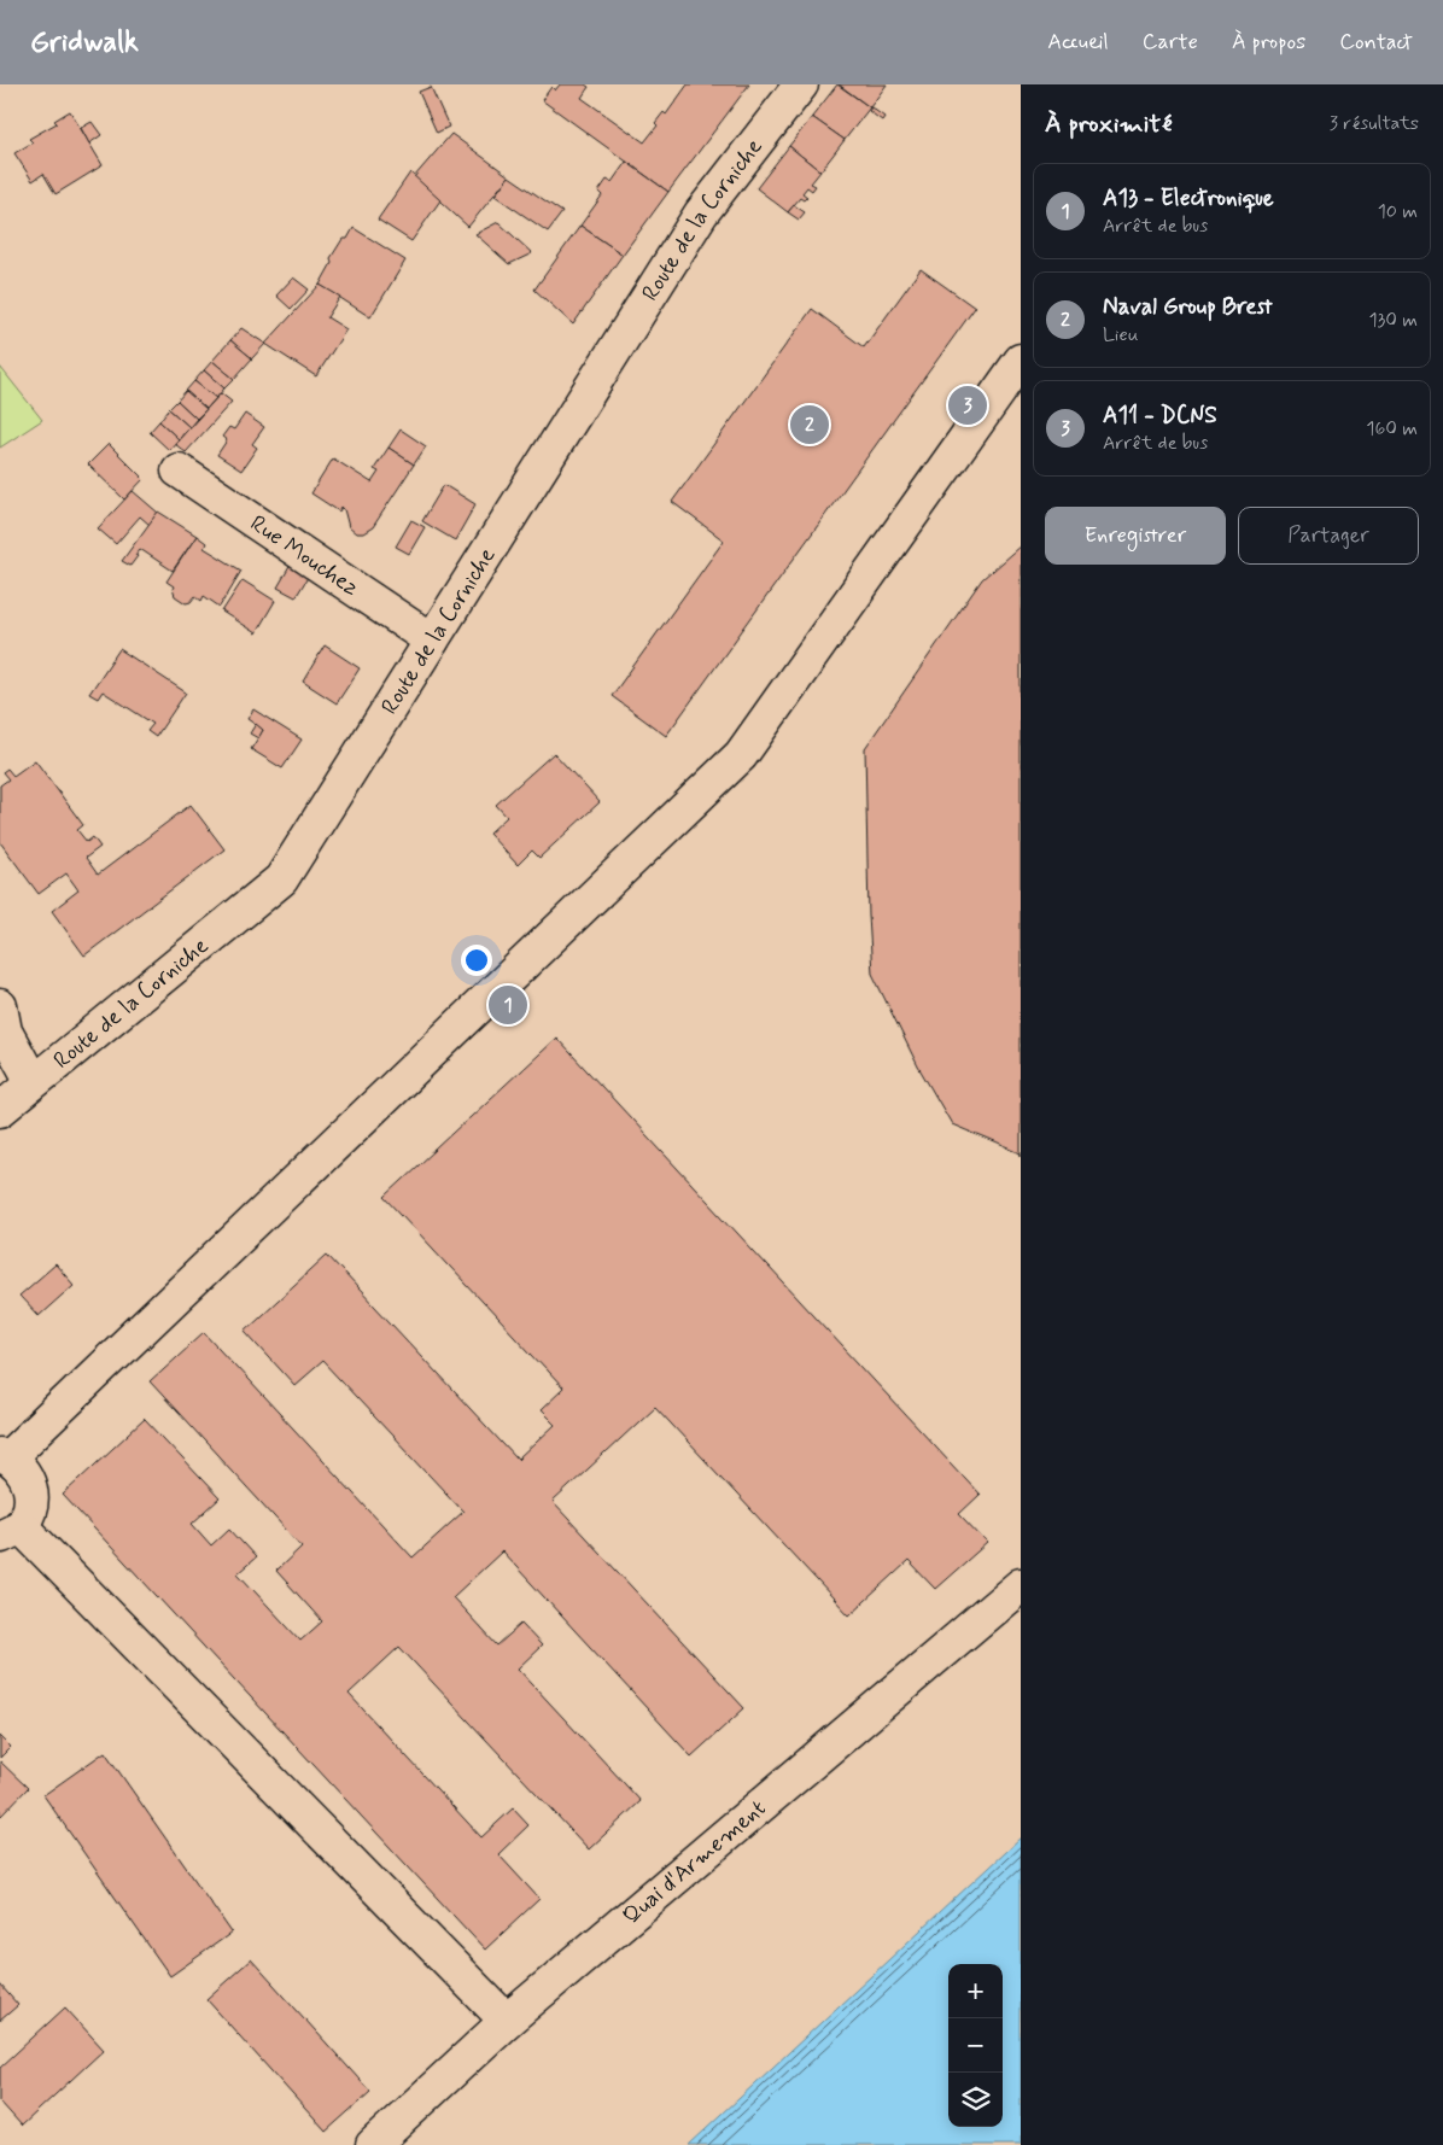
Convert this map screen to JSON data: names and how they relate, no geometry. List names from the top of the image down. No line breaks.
{"streets":{"street":["Route de la Corniche","Rue Mouchez","Quai d'Armement"]},"crossings":[["Route de la Corniche","Rue Mouchez"]],"page":{"header":"Gridwalk","nav":["Accueil","Carte","À propos","Contact"],"heading":["À proximité","3 résultats"],"list":[{"mark":"1","name":"A13 - Electronique","note":"Arrêt de bus","value":"10 m"},{"mark":"2","name":"Naval Group Brest","note":"Lieu","value":"130 m"},{"mark":"3","name":"A11 - DCNS","note":"Arrêt de bus","value":"160 m"}],"pins":["3","2","1"],"buttons":["Enregistrer","Partager"],"map_buttons":["+","−"]}}
